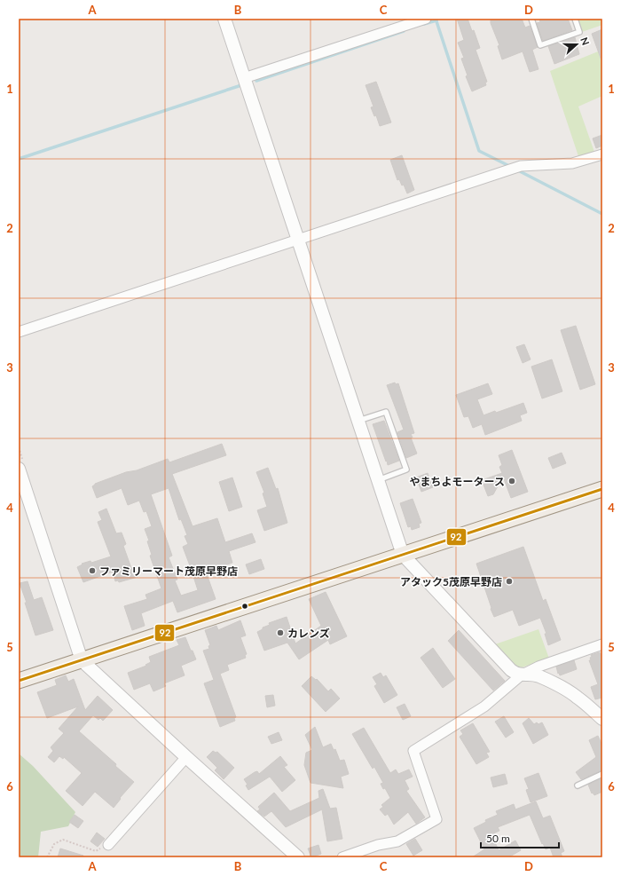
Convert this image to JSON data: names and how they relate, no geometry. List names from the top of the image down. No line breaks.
{"places":["やまちよモータース","ファミリーマート茂原早野店","アタック5茂原早野店","カレンズ"],"lines":["transit line 92"],"scale_bar":"50 m","north":"right","grid":{"columns":["A","B","C","D"],"rows":["1","2","3","4","5","6"]}}
